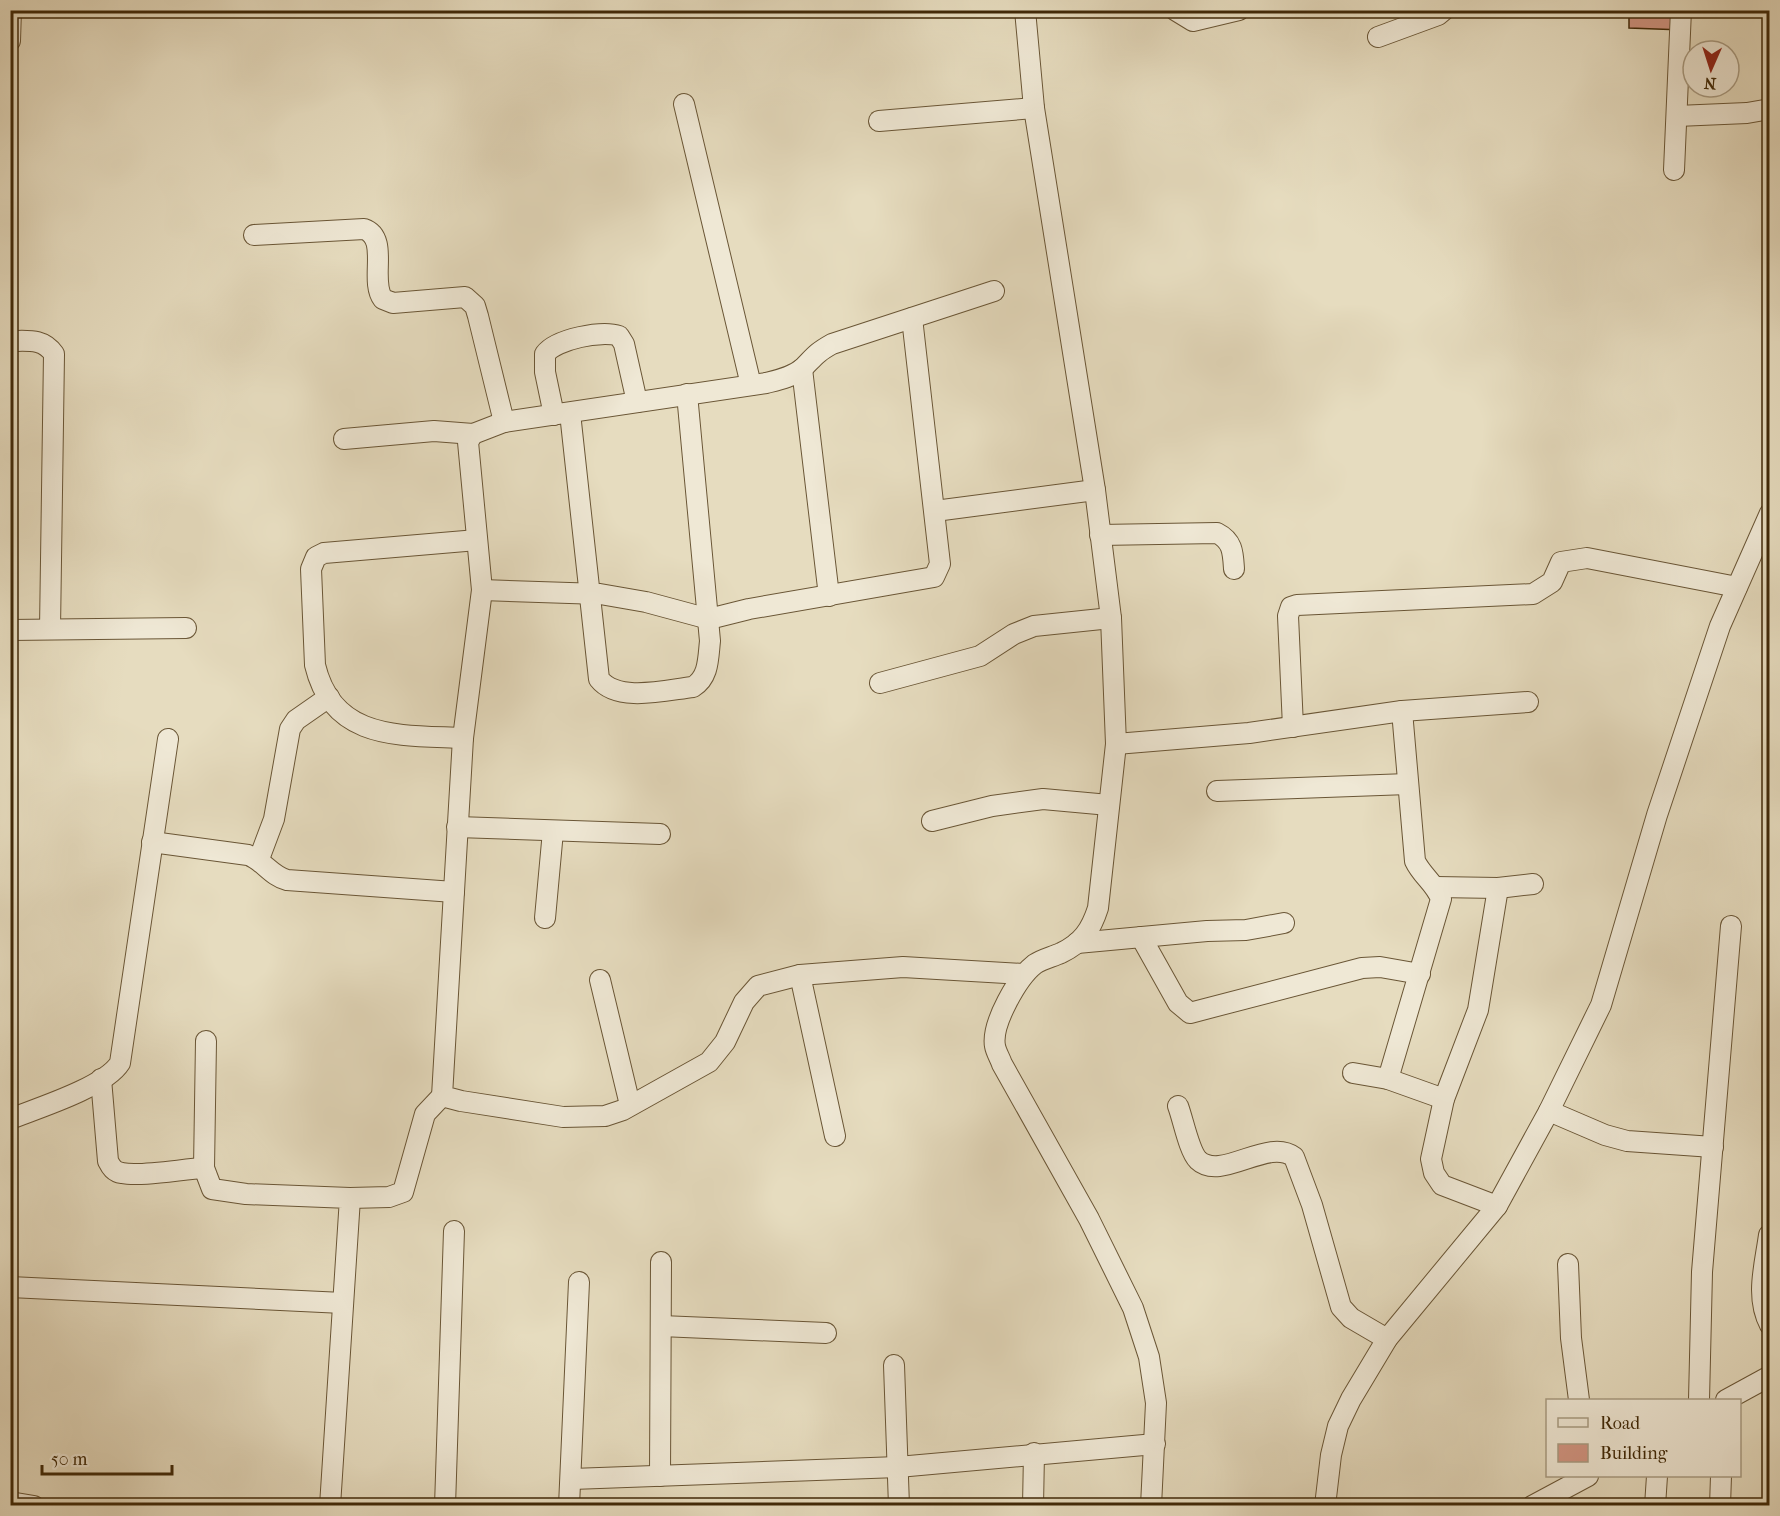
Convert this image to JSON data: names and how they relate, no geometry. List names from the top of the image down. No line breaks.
{"legend":["Road","Building"],"scale_bar":"50 m","north":"bottom"}
